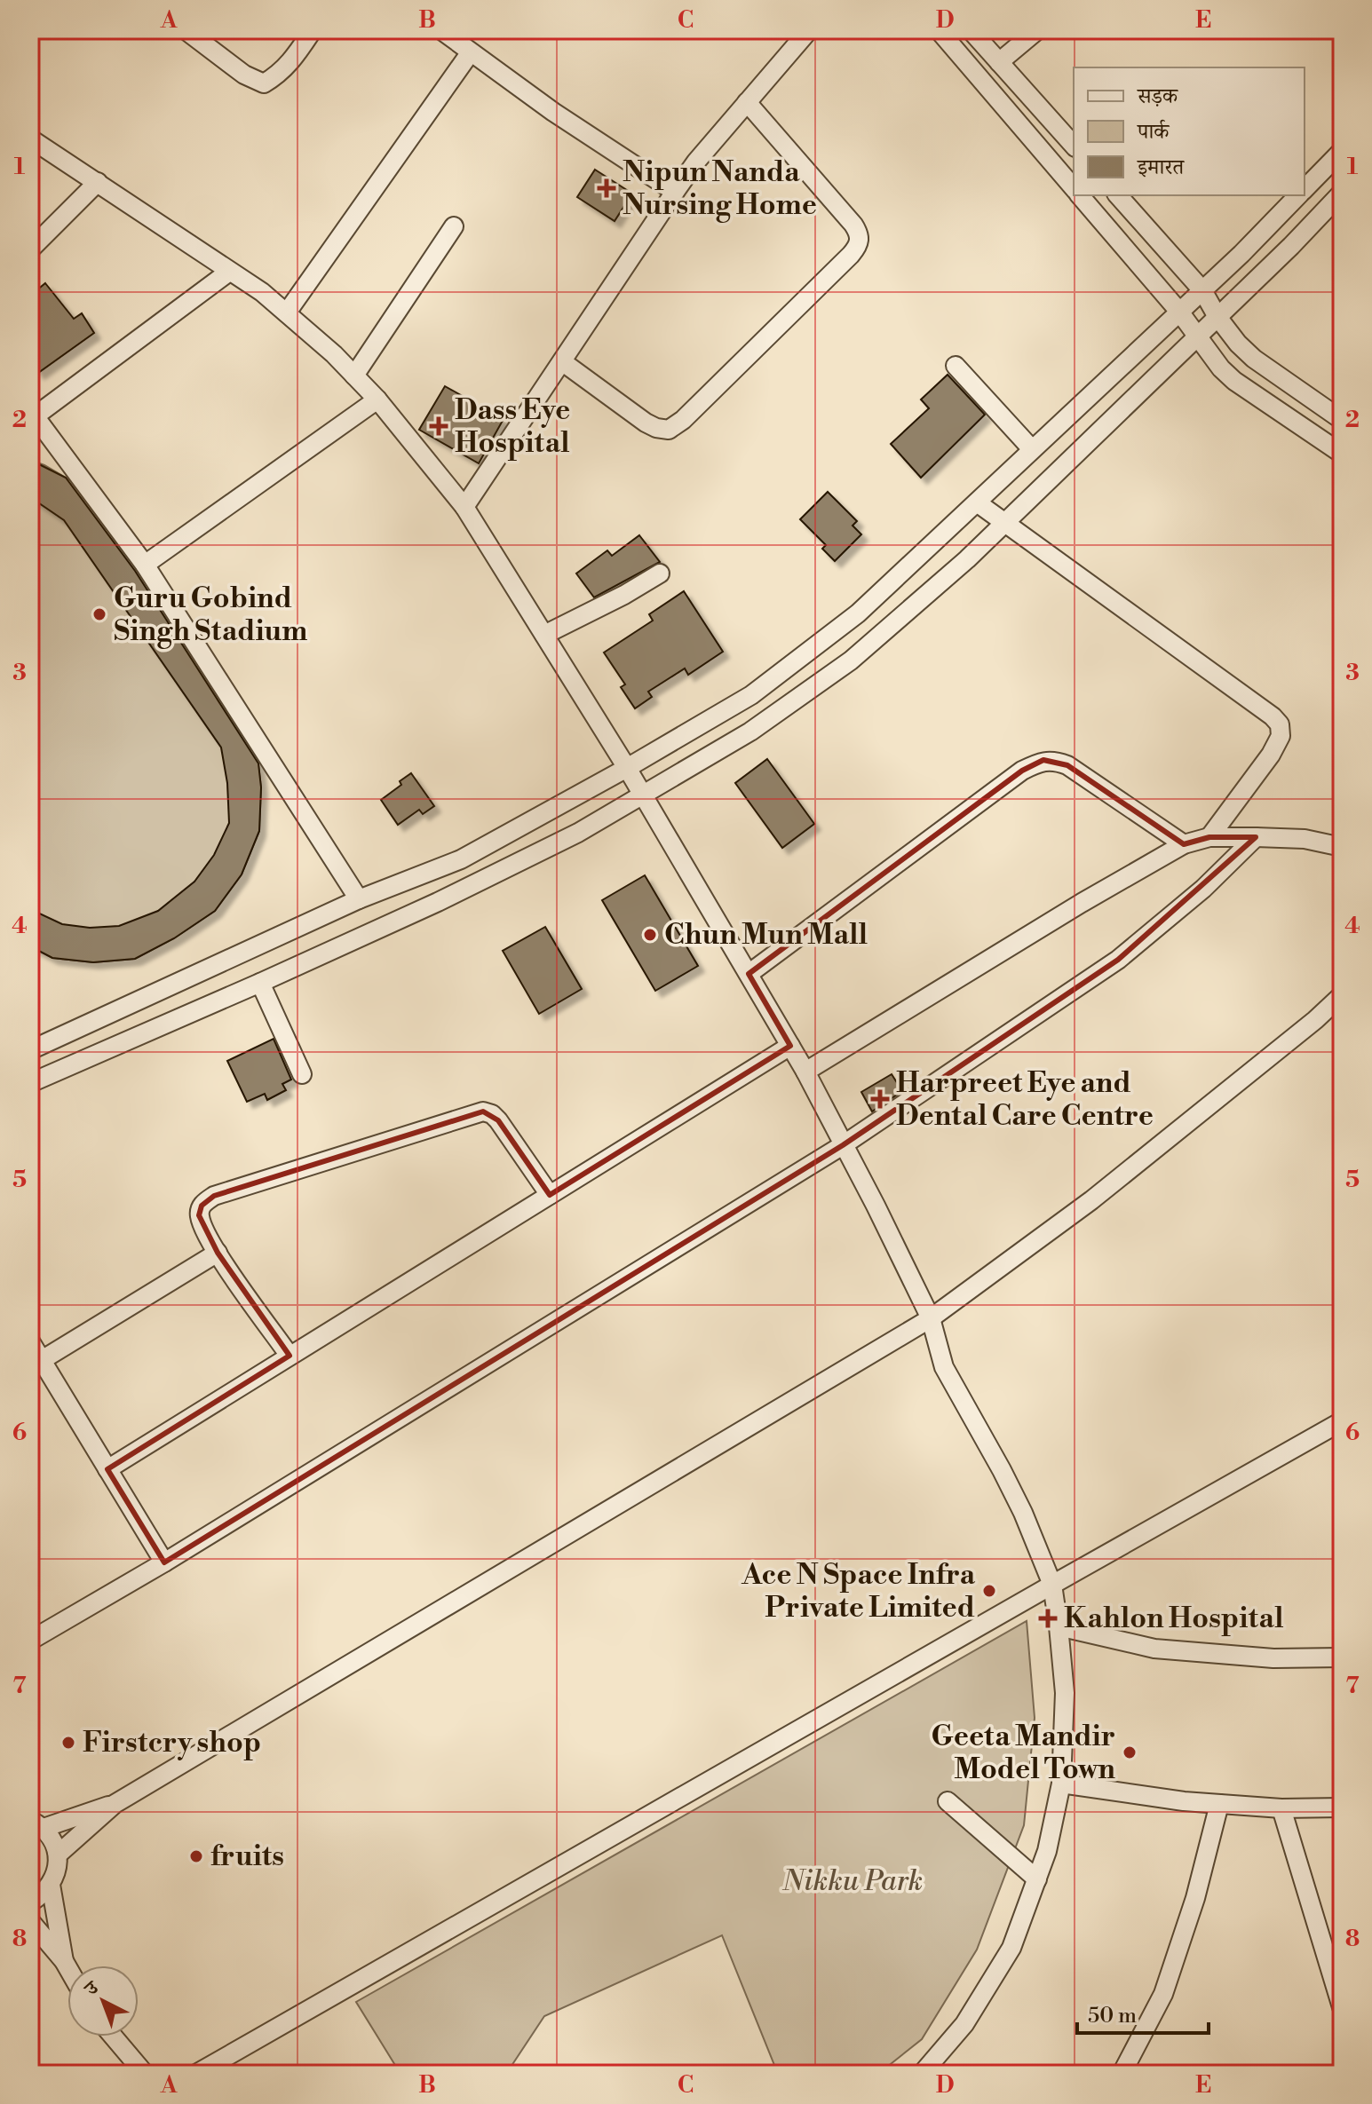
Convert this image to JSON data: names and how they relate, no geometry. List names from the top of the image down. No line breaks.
{"parks":["Nikku Park"],"places":{"health":["Nipun Nanda Nursing Home","Dass Eye Hospital","Harpreet Eye and Dental Care Centre","Kahlon Hospital"],"other":["Guru Gobind Singh Stadium","Chun Mun Mall","Ace N Space Infra Private Limited","Firstcry shop","Geeta Mandir Model Town","fruits"]},"legend":["सड़क","पार्क","इमारत"],"scale_bar":"50 m","north":"top left","grid":{"columns":["A","B","C","D","E"],"rows":["1","2","3","4","5","6","7","8"]}}
